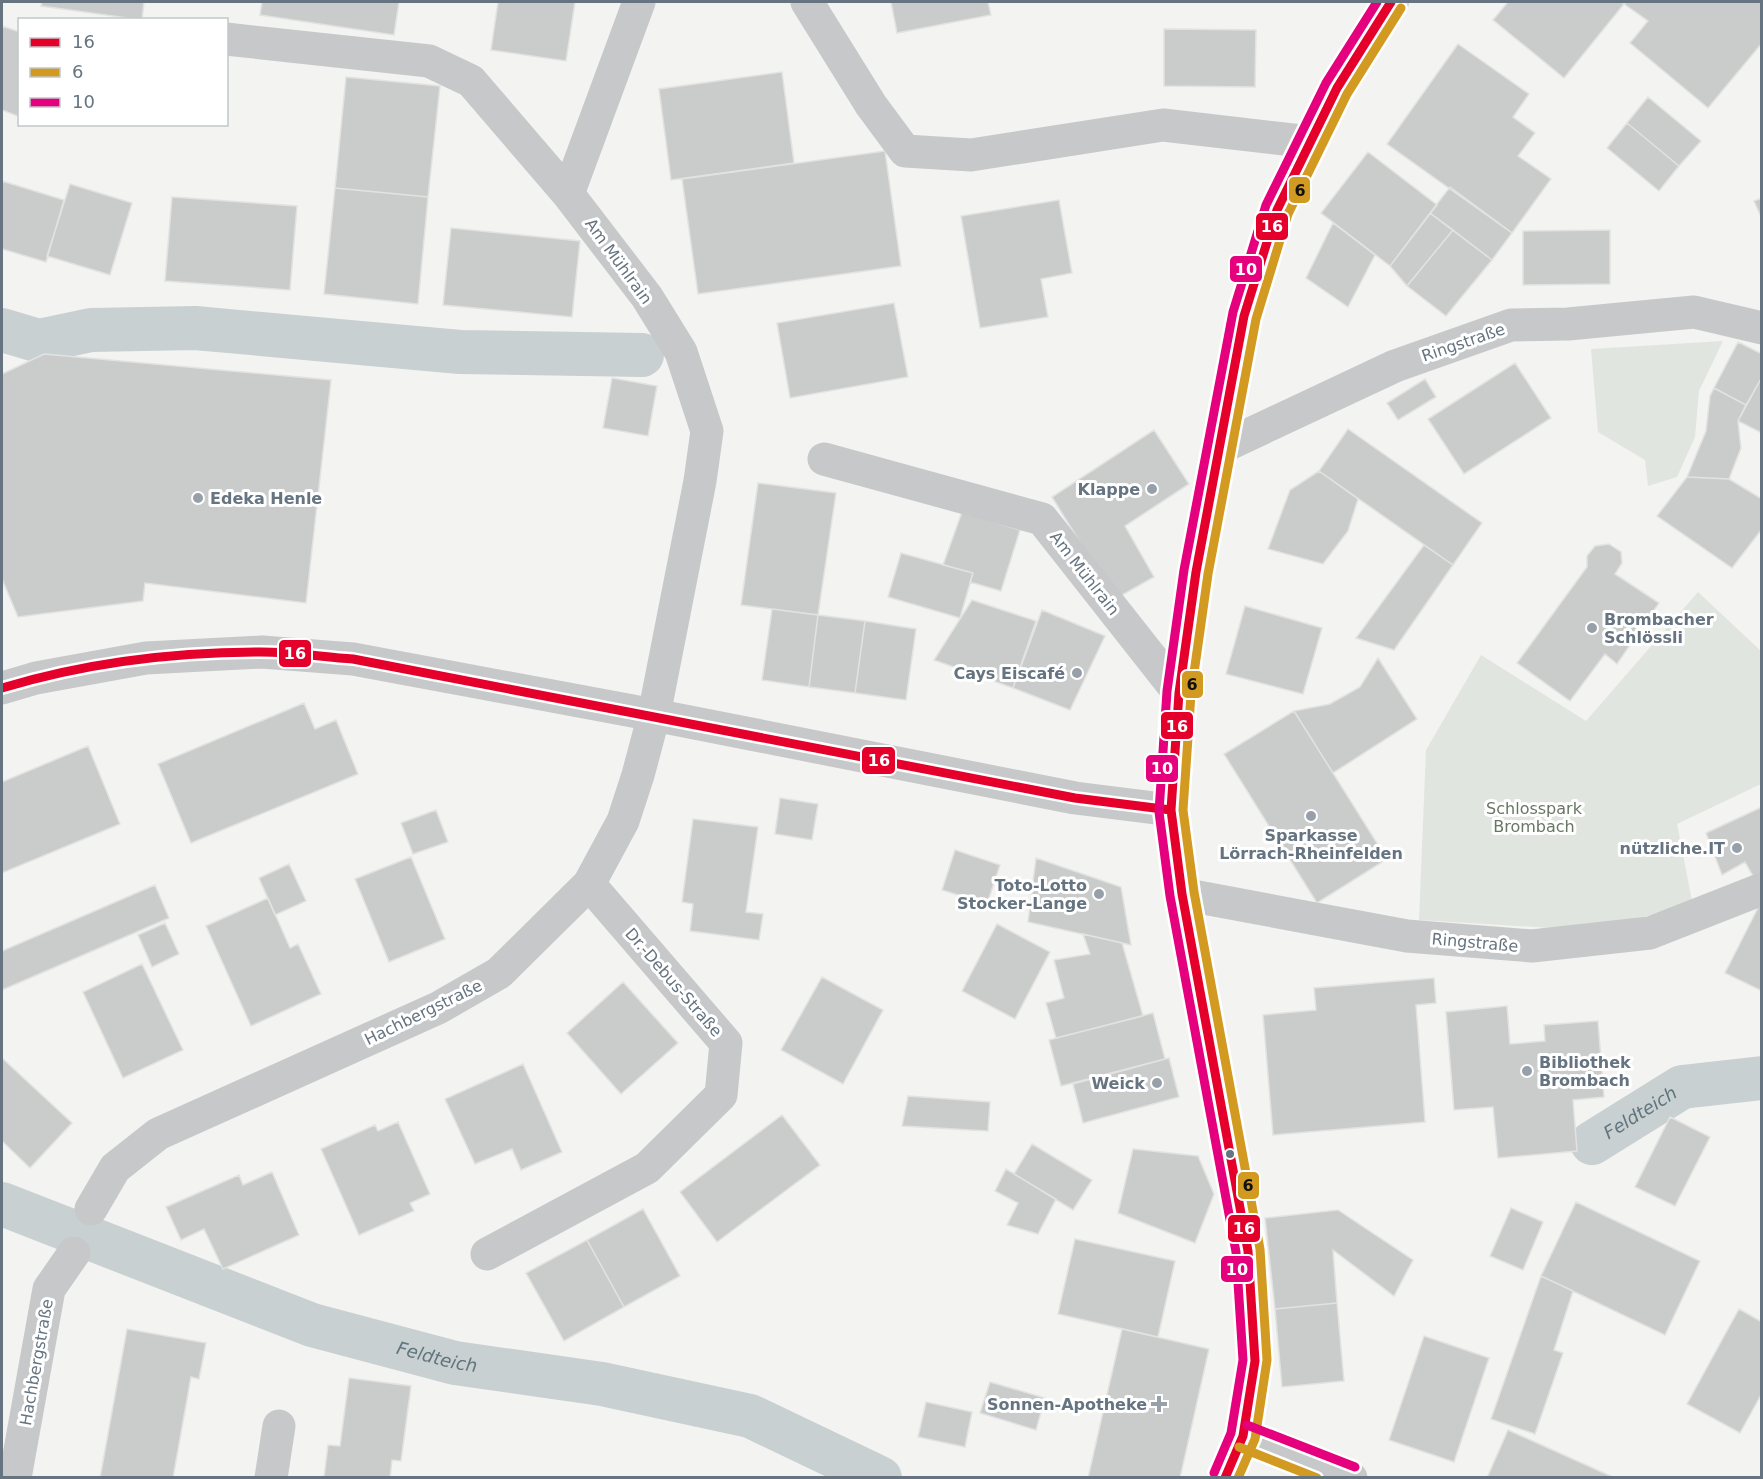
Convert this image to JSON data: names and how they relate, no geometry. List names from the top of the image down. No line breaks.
{"streets":{"street":["Am Mühlrain","Ringstraße","Dr.-Debus-Straße","Hachbergstraße"]},"crossings":[["Am Mühlrain","Hachbergstraße"],["Dr.-Debus-Straße","Hachbergstraße"]],"water":["Feldteich"],"parks":["Schlosspark Brombach"],"places":{"other":["Klappe","Edeka Henle","Brombacher Schlössli","Cays Eiscafé","Sparkasse Lörrach-Rheinfelden","nützliche.IT","Toto-Lotto Stocker-Lange","Bibliothek Brombach","Weick"],"health":["Sonnen-Apotheke"]},"lines":["transit line 16","transit line 10","transit line 6"],"legend":["16","6","10"]}
